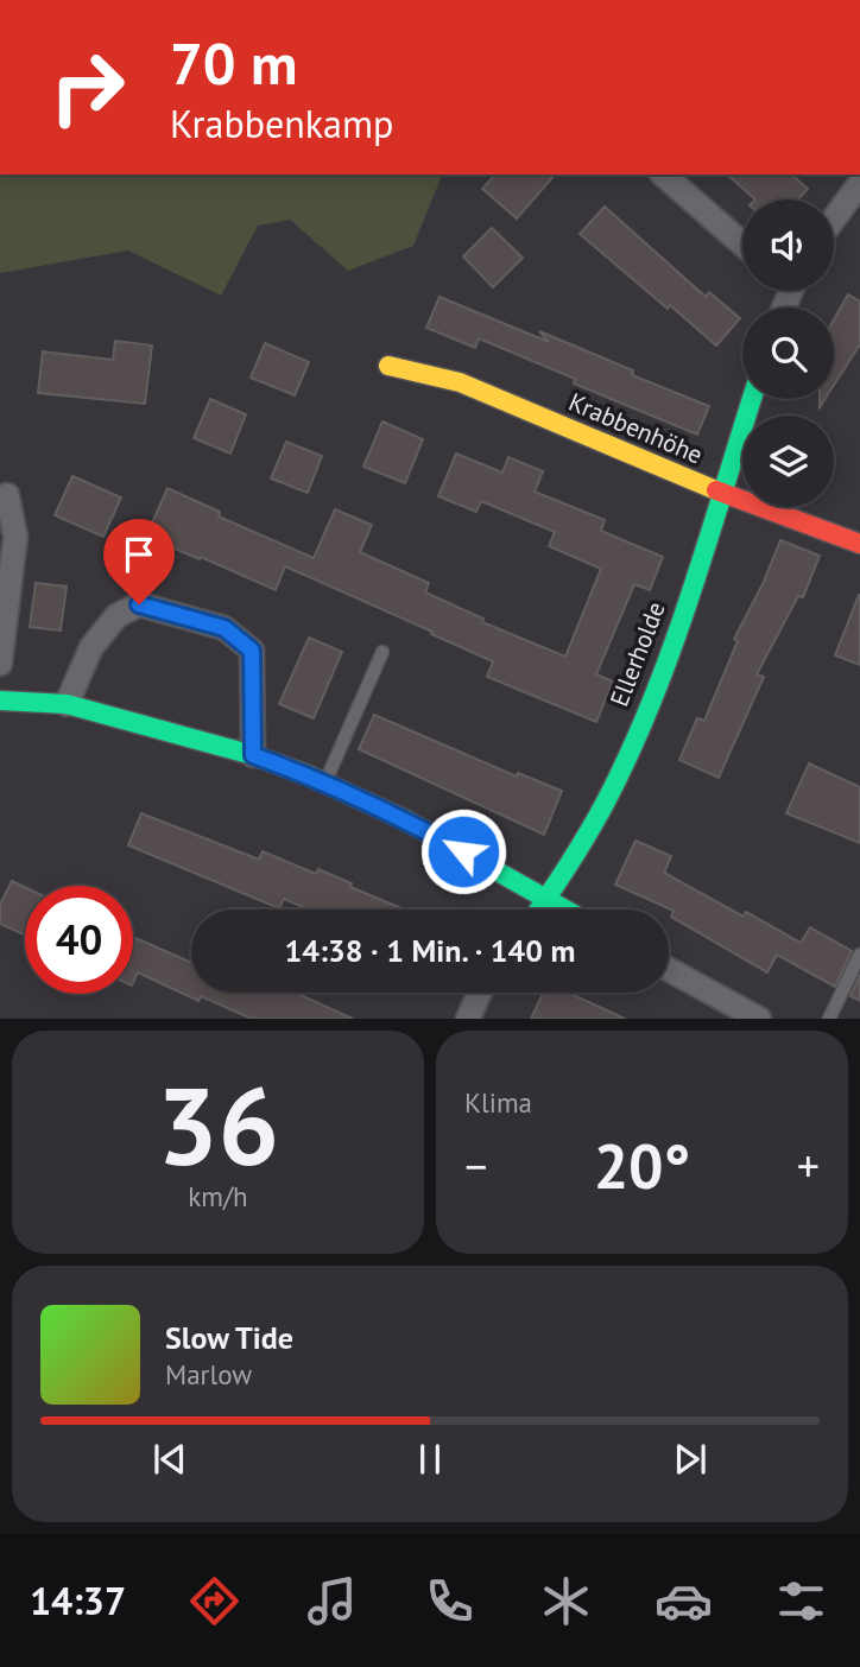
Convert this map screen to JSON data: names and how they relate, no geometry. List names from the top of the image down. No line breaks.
{"streets":{"street":["Krabbenhöhe","Ellerholde"]},"crossings":[["Krabbenhöhe","Ellerholde"]],"page":{"turn":["70 m","Krabbenkamp"],"limit":"40","trip":"14:38 · 1 Min. · 140 m","tile":[["36","km/h"],"Klima"],"heat":["−","20°","+"],"song":["Slow Tide","Marlow"],"tabs":"14:37"}}
